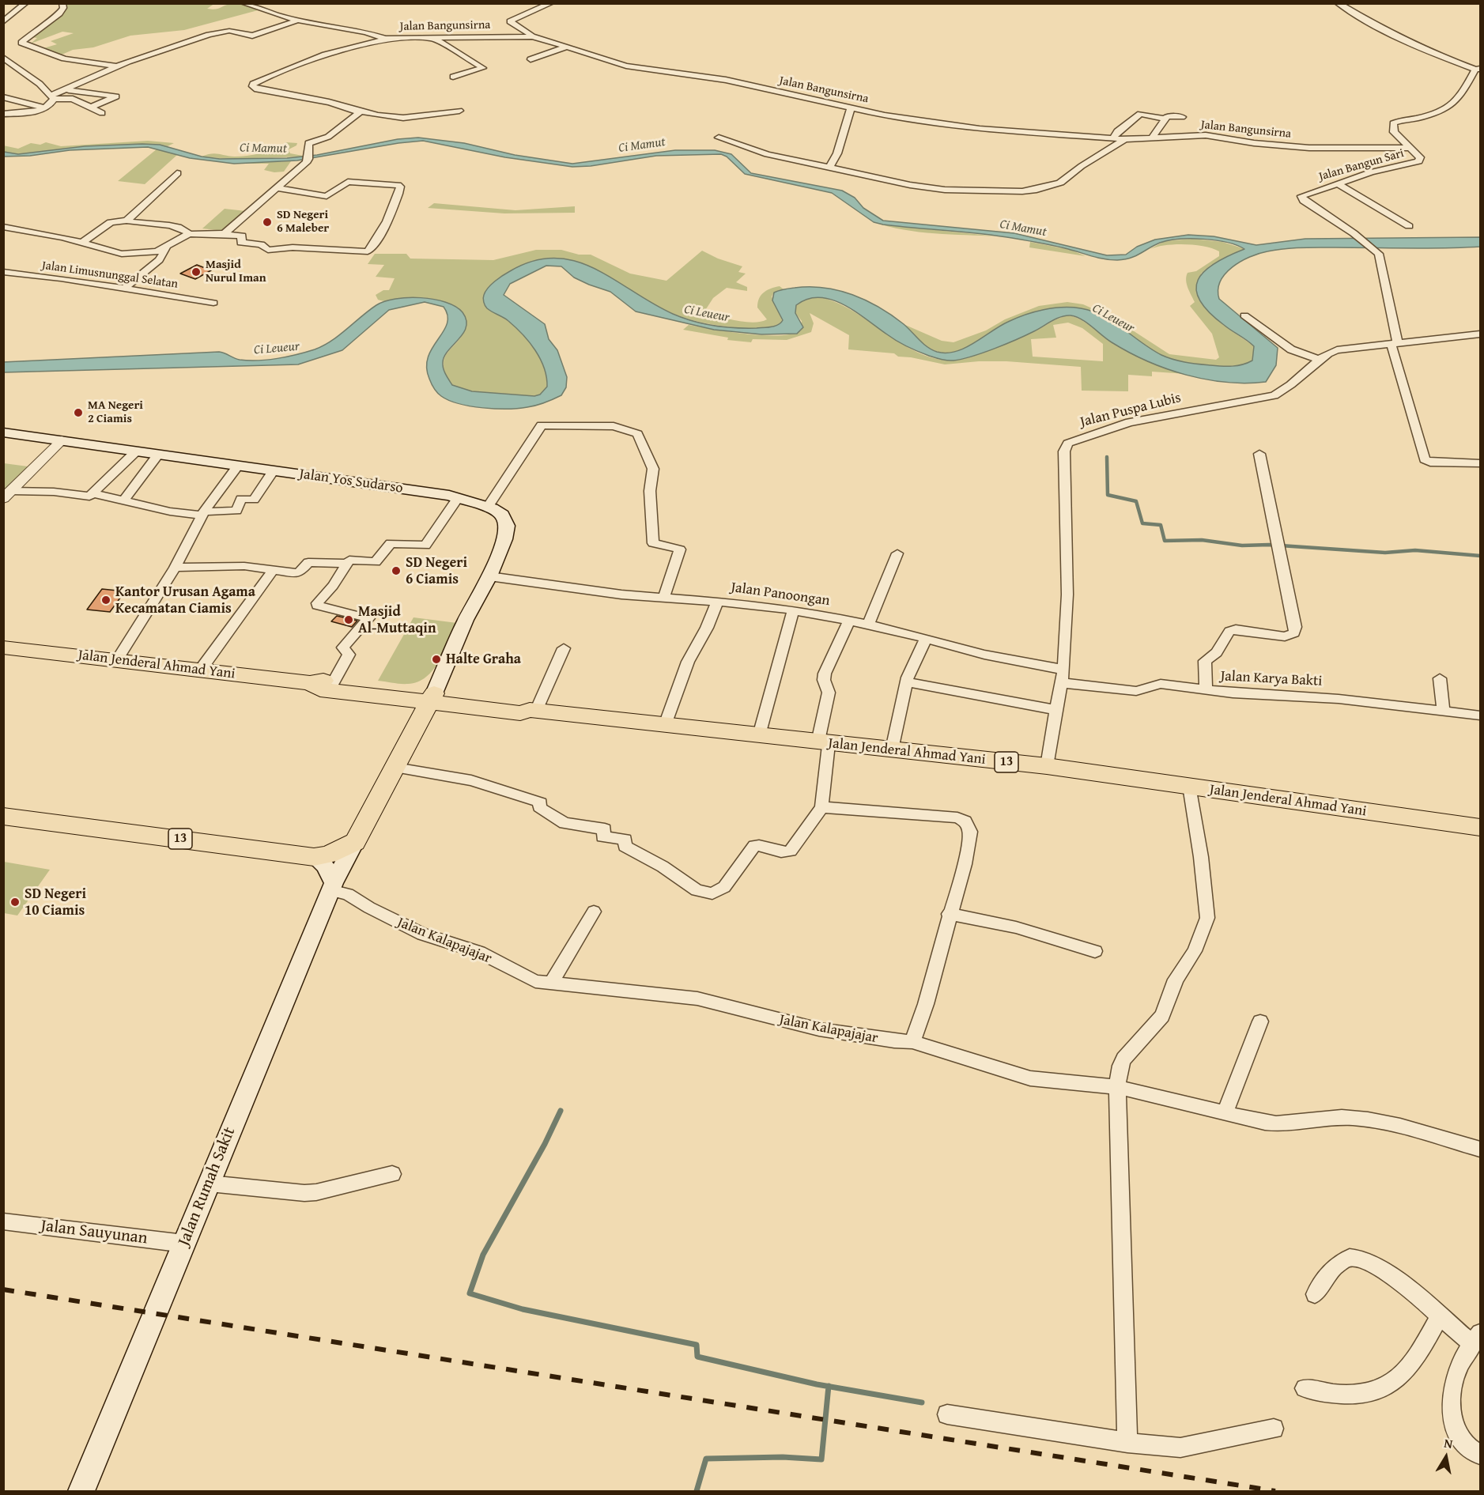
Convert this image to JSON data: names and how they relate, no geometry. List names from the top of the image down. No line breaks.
{"streets":{"highway":["Jalan Jenderal Ahmad Yani","13"],"main road":["Jalan Yos Sudarso","Jalan Rumah Sakit"],"street":["Jalan Bangunsirna","Jalan Bangun Sari","Jalan Limusnunggal Selatan","Jalan Puspa Lubis","Jalan Panoongan","Jalan Karya Bakti","Jalan Kalapajajar","Jalan Sauyunan"]},"crossings":[["Jalan Bangunsirna","Jalan Bangun Sari"],["Jalan Bangun Sari","Jalan Puspa Lubis"],["Jalan Puspa Lubis","Jalan Panoongan"],["Jalan Puspa Lubis","Jalan Jenderal Ahmad Yani"],["Jalan Puspa Lubis","Jalan Karya Bakti"],["Jalan Yos Sudarso","Jalan Panoongan"],["Jalan Yos Sudarso","Jalan Jenderal Ahmad Yani"],["13","Jalan Rumah Sakit"],["Jalan Kalapajajar","Jalan Rumah Sakit"],["Jalan Rumah Sakit","Jalan Sauyunan"]],"water":["Ci Mamut","Ci Leueur"],"places":["SD Negeri 6 Maleber","Masjid Nurul Iman","MA Negeri 2 Ciamis","SD Negeri 6 Ciamis","Kantor Urusan Agama Kecamatan Ciamis","Masjid Al-Muttaqin","Halte Graha","SD Negeri 10 Ciamis"],"north":"top"}
